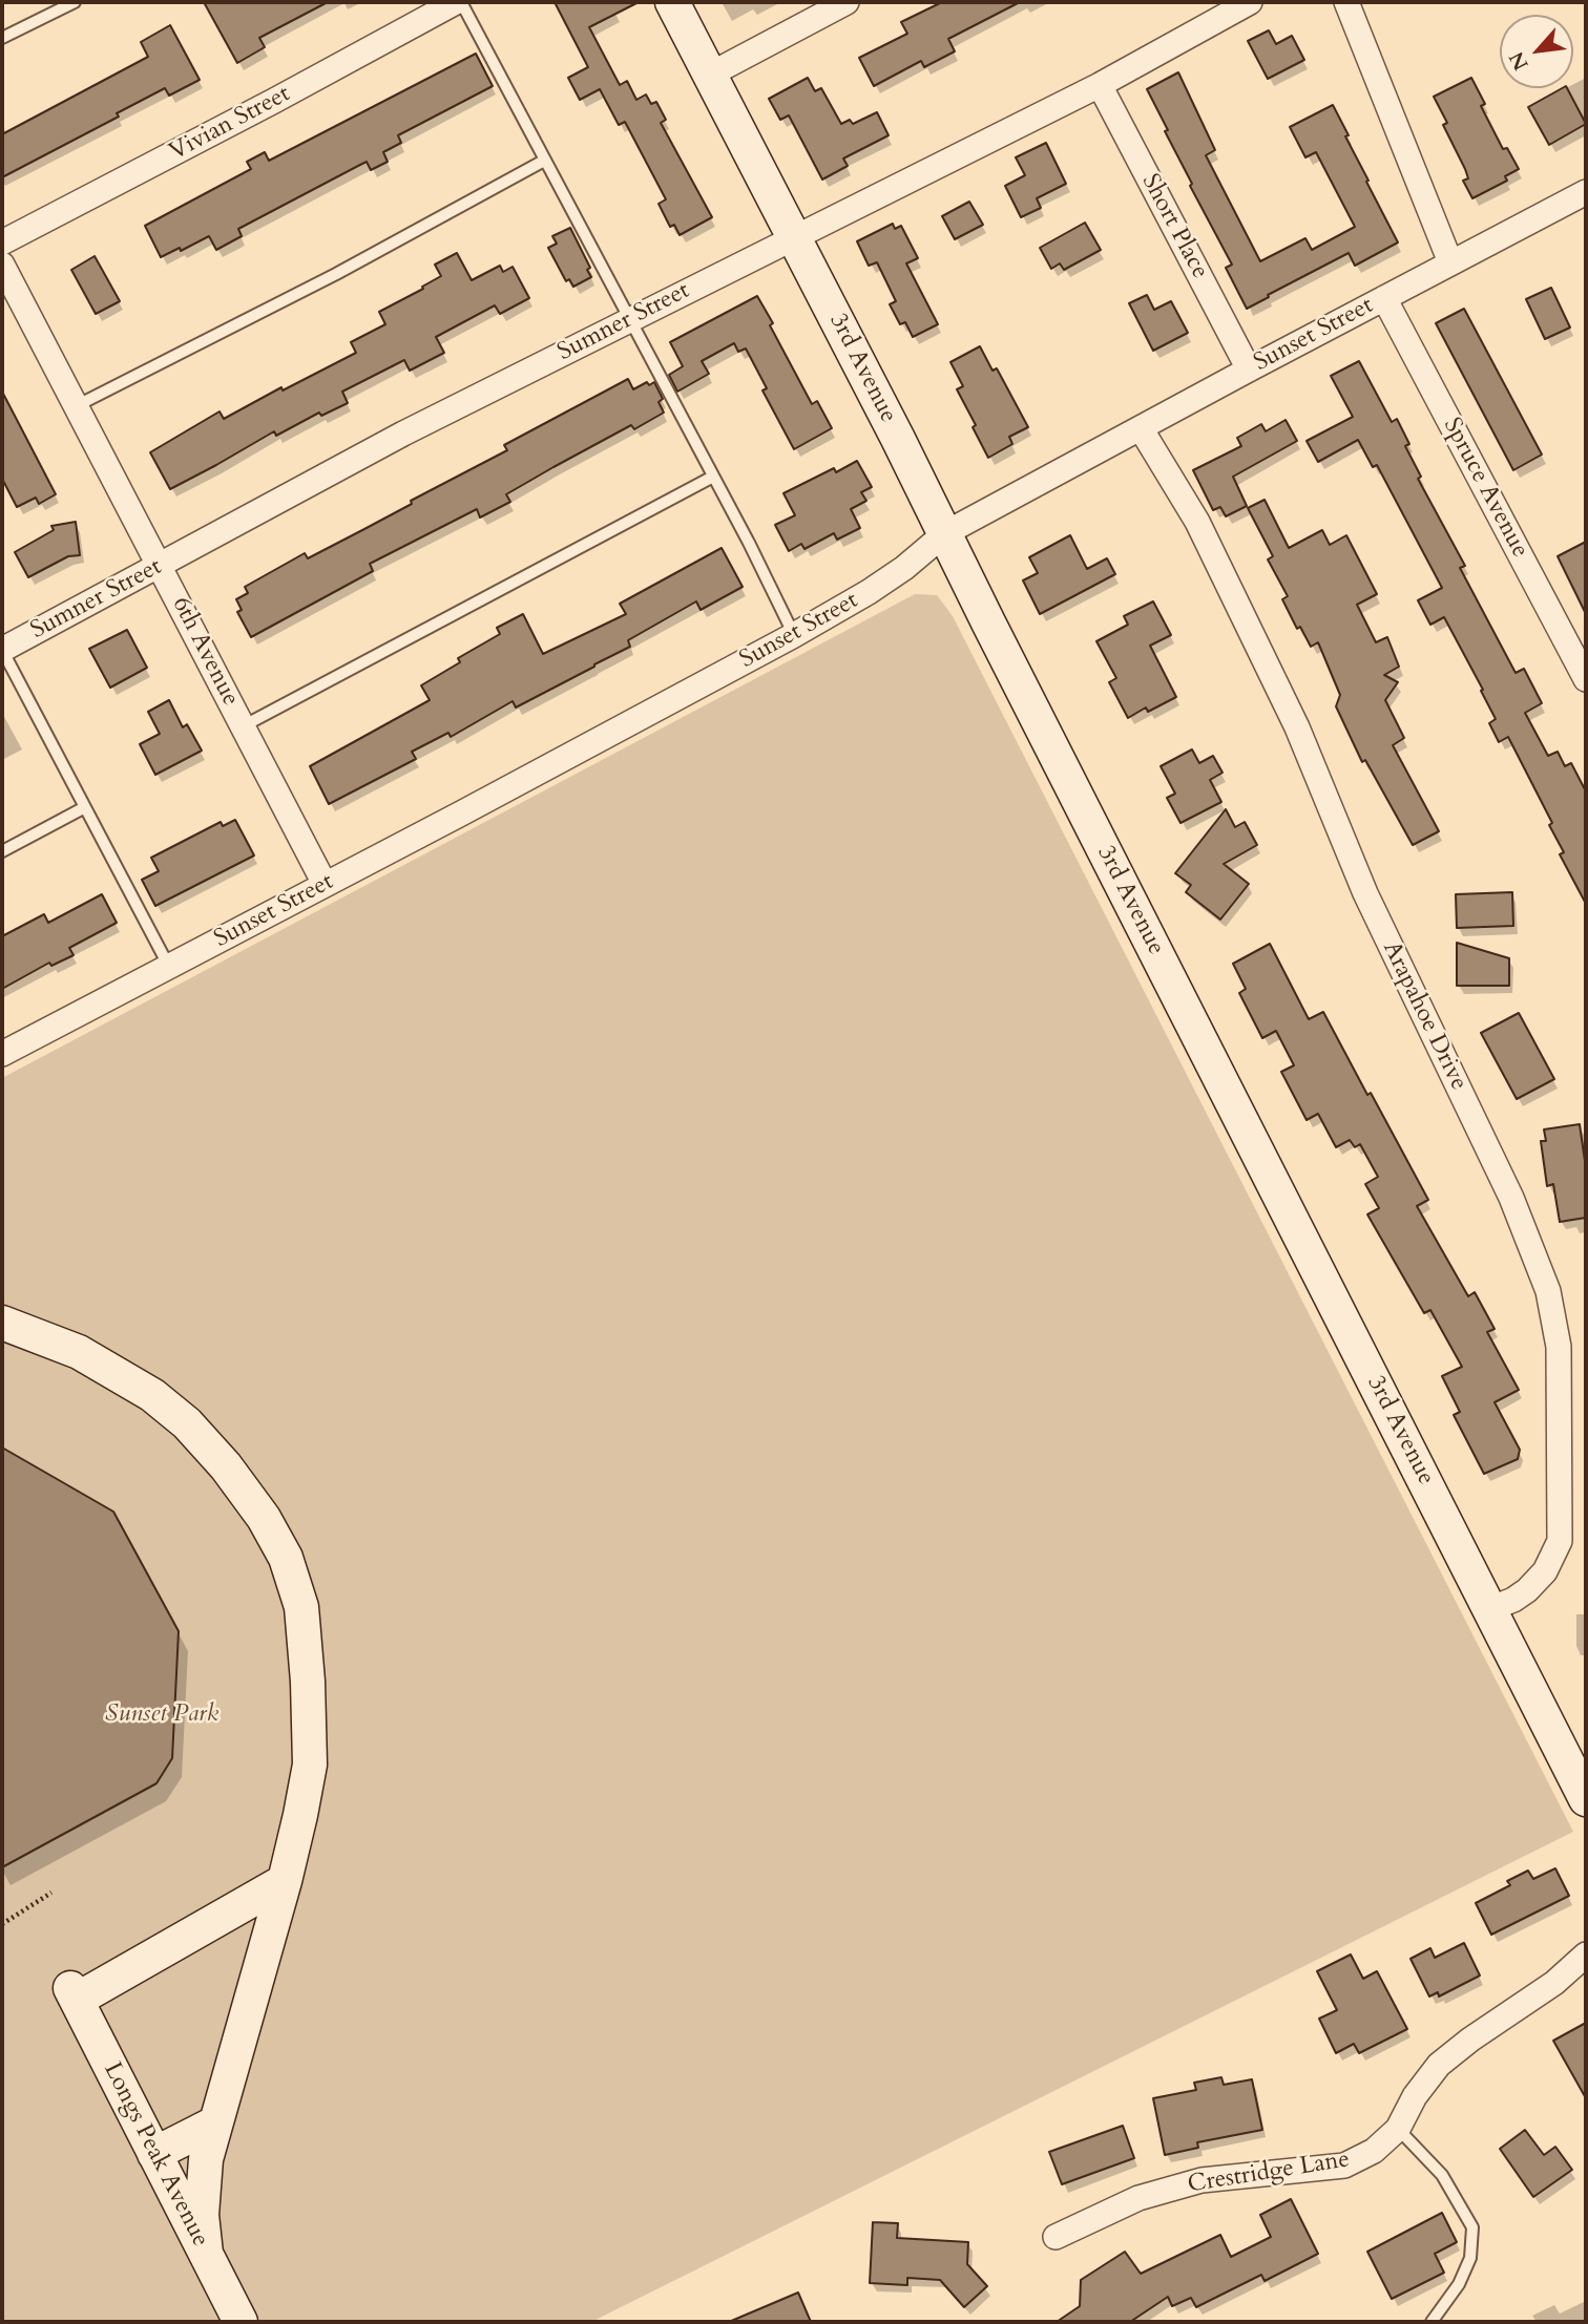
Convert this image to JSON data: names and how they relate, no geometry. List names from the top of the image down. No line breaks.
{"streets":{"street":["Vivian Street","Short Place","Sumner Street","Sunset Street","3rd Avenue","Spruce Avenue","6th Avenue","Arapahoe Drive","Longs Peak Avenue","Crestridge Lane"]},"crossings":[["Short Place","Sumner Street"],["Short Place","Sunset Street"],["Sumner Street","3rd Avenue"],["Sumner Street","6th Avenue"],["Sunset Street","3rd Avenue"],["Sunset Street","Spruce Avenue"],["Sunset Street","6th Avenue"],["Sunset Street","Arapahoe Drive"],["3rd Avenue","Arapahoe Drive"]],"parks":["Sunset Park"],"north":"bottom left"}
